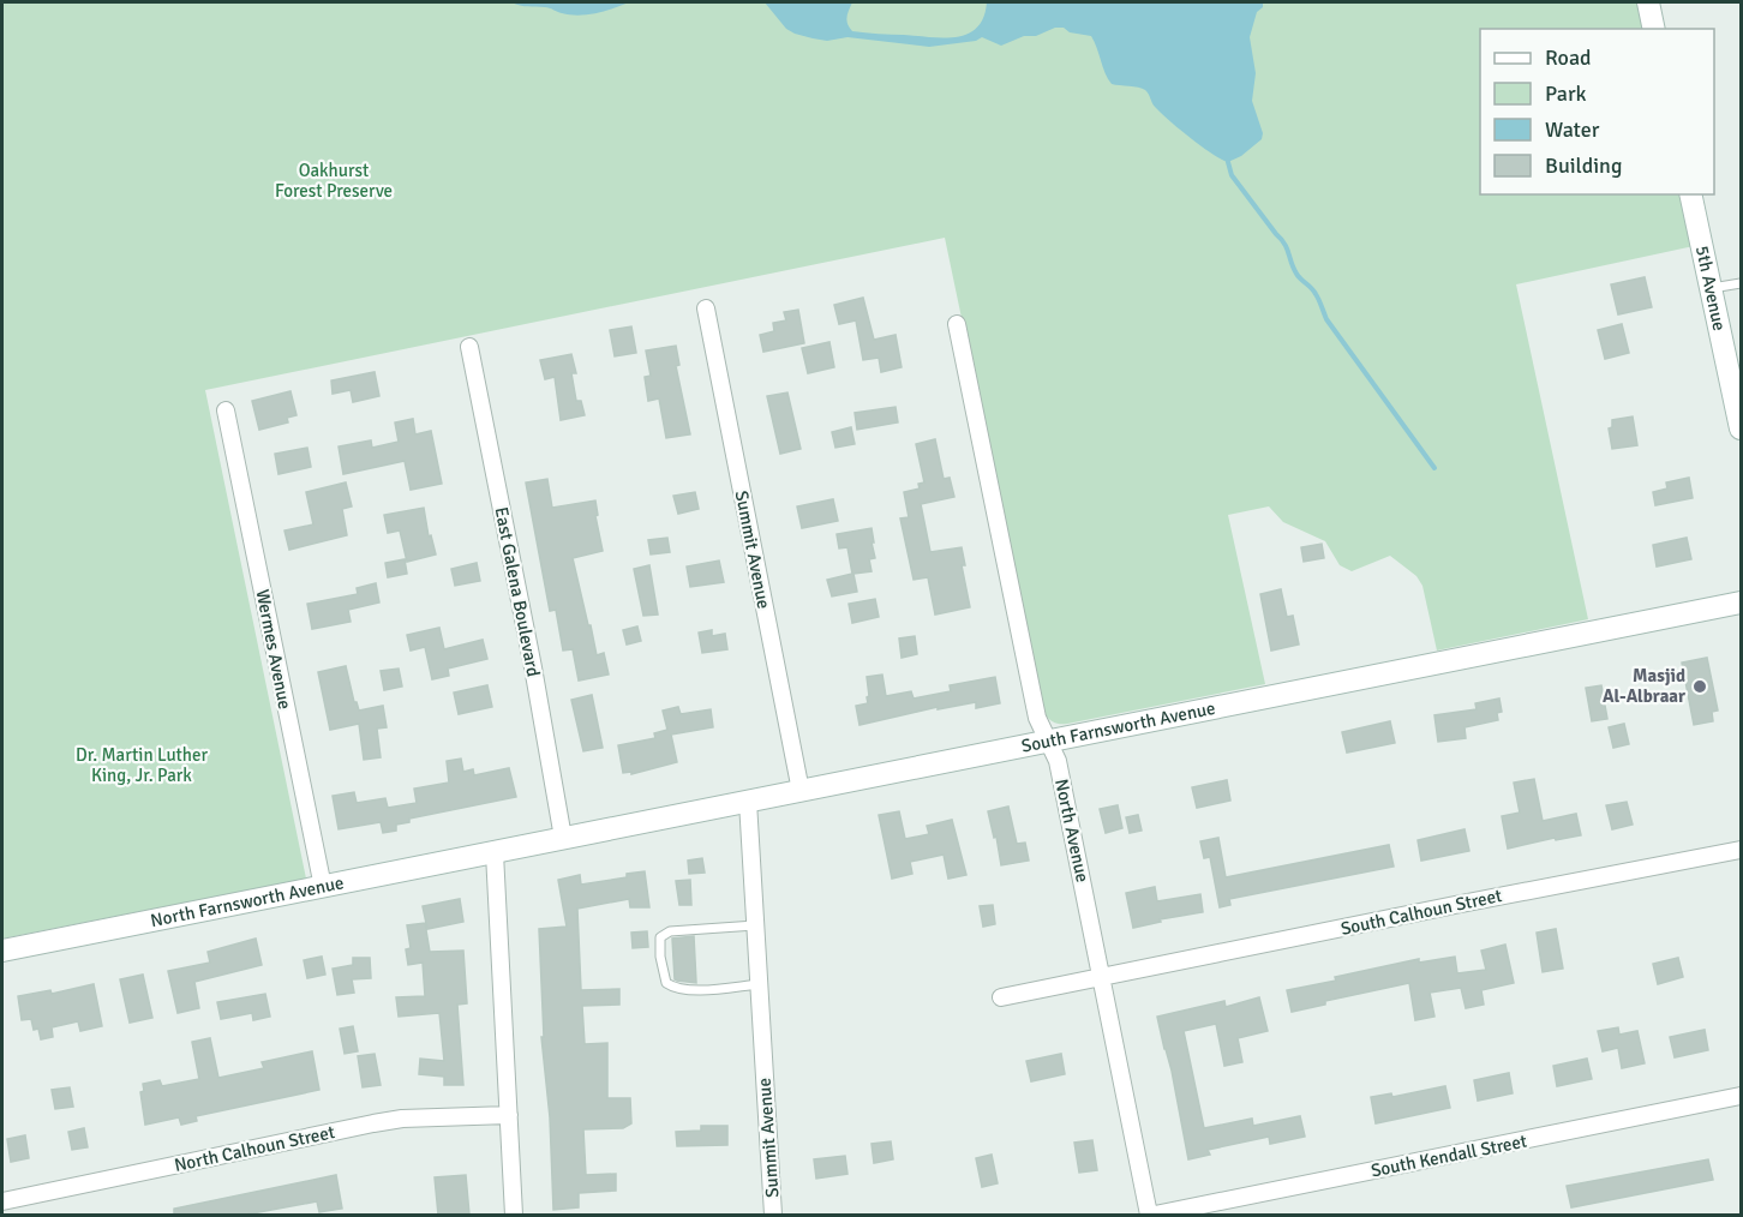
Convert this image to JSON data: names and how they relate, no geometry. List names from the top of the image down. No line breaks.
{"streets":{"street":["5th Avenue","Summit Avenue","East Galena Boulevard","Wermes Avenue","South Farnsworth Avenue","North Avenue","North Farnsworth Avenue","South Calhoun Street","North Calhoun Street","South Kendall Street"]},"crossings":[["Summit Avenue","South Farnsworth Avenue"],["East Galena Boulevard","South Farnsworth Avenue"],["Wermes Avenue","North Farnsworth Avenue"],["South Farnsworth Avenue","North Avenue"],["South Farnsworth Avenue","North Farnsworth Avenue"],["North Avenue","South Calhoun Street"]],"parks":["Oakhurst Forest Preserve","Dr. Martin Luther King, Jr. Park"],"places":["Masjid Al-Albraar"],"legend":["Road","Park","Water","Building"]}
